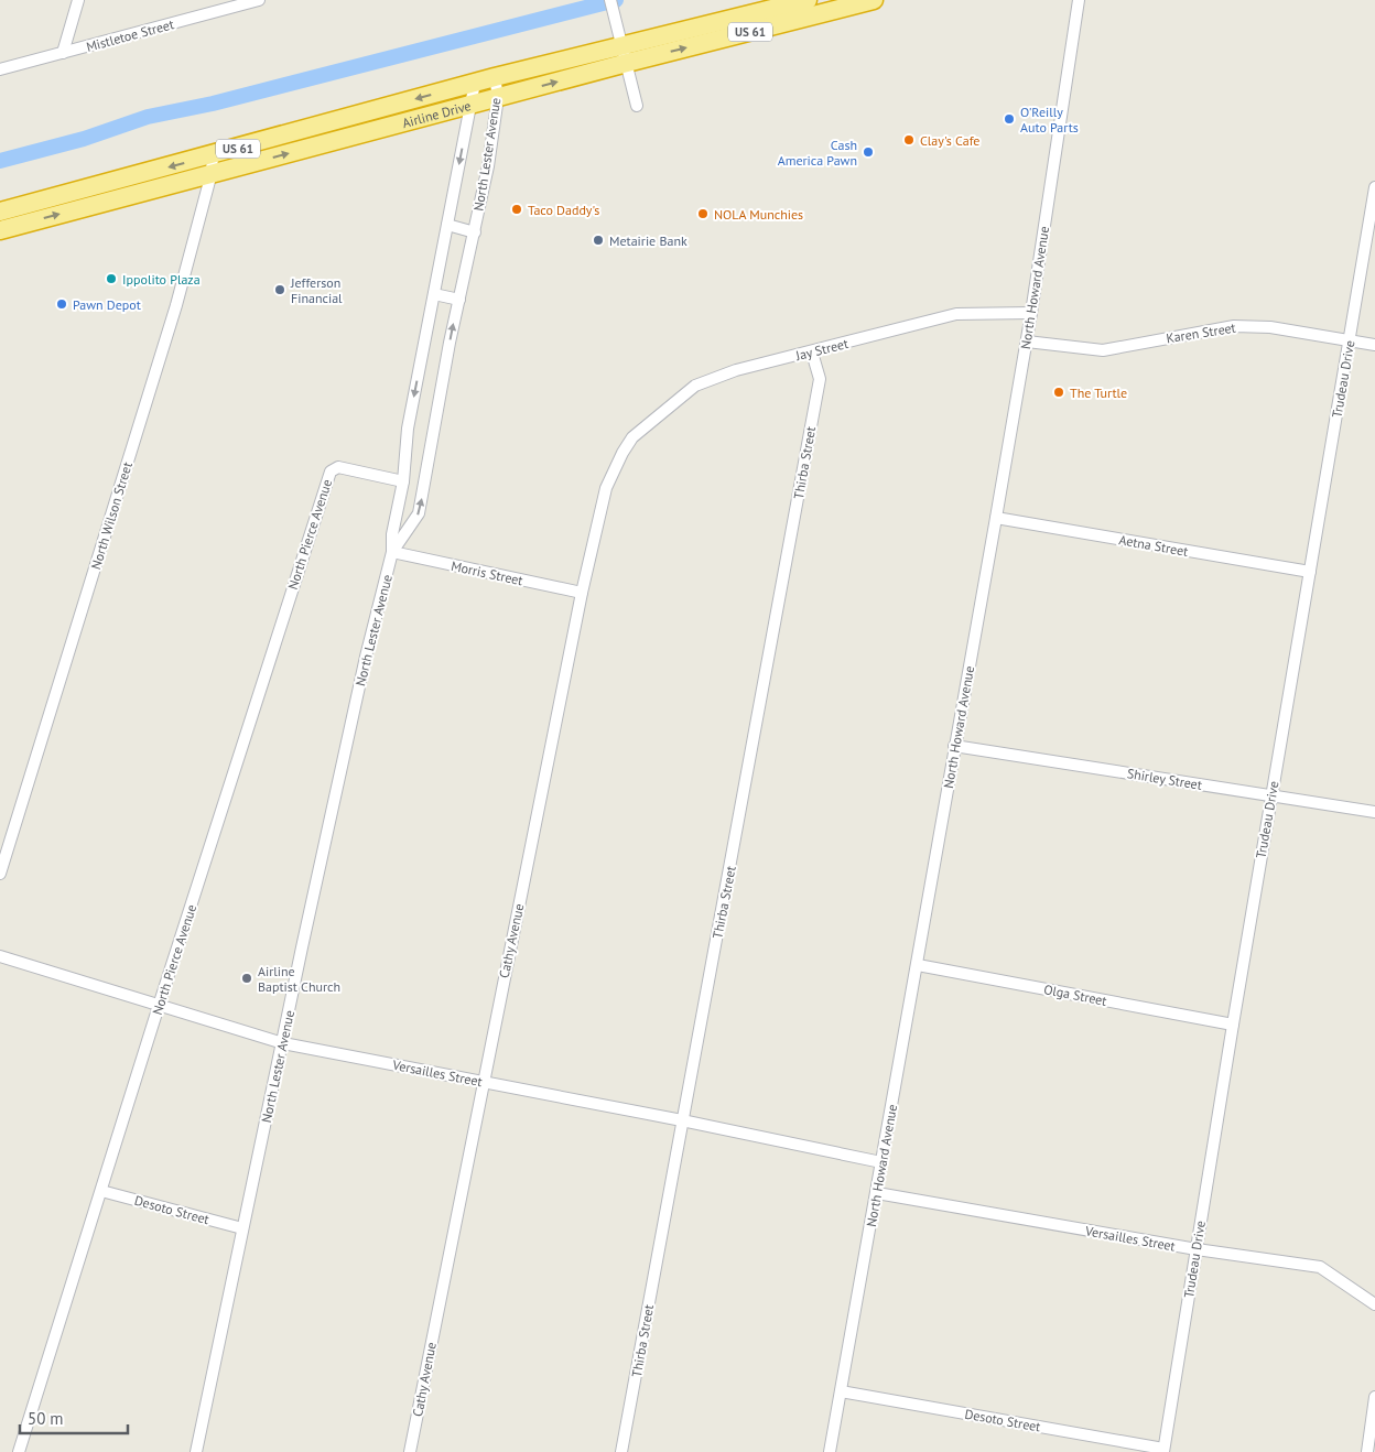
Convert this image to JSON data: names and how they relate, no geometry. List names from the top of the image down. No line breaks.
{"streets":{"highway":["US 61","Airline Drive"],"street":["Mistletoe Street","North Lester Avenue","North Howard Avenue","Karen Street","Jay Street","Trudeau Drive","Thirba Street","North Wilson Street","North Pierce Avenue","Aetna Street","Morris Street","Shirley Street","Cathy Avenue","Olga Street","Versailles Street","Desoto Street"]},"crossings":[["Airline Drive","North Lester Avenue"],["Airline Drive","North Wilson Street"],["North Lester Avenue","North Pierce Avenue"],["North Lester Avenue","Morris Street"],["North Lester Avenue","Versailles Street"],["North Lester Avenue","Desoto Street"],["North Howard Avenue","Karen Street"],["North Howard Avenue","Jay Street"],["North Howard Avenue","Aetna Street"],["North Howard Avenue","Shirley Street"],["North Howard Avenue","Olga Street"],["North Howard Avenue","Versailles Street"],["North Howard Avenue","Desoto Street"],["Karen Street","Trudeau Drive"],["Jay Street","Thirba Street"],["Jay Street","Cathy Avenue"],["Trudeau Drive","Aetna Street"],["Trudeau Drive","Shirley Street"],["Trudeau Drive","Olga Street"],["Trudeau Drive","Versailles Street"],["Trudeau Drive","Desoto Street"],["Thirba Street","Versailles Street"],["North Pierce Avenue","Versailles Street"],["North Pierce Avenue","Desoto Street"],["Morris Street","Cathy Avenue"],["Cathy Avenue","Versailles Street"]],"places":["O'Reilly Auto Parts","Clay's Cafe","Cash America Pawn","Taco Daddy's","NOLA Munchies","Metairie Bank","Ippolito Plaza","Jefferson Financial","Pawn Depot","The Turtle","Airline Baptist Church"],"scale_bar":"50 m"}
